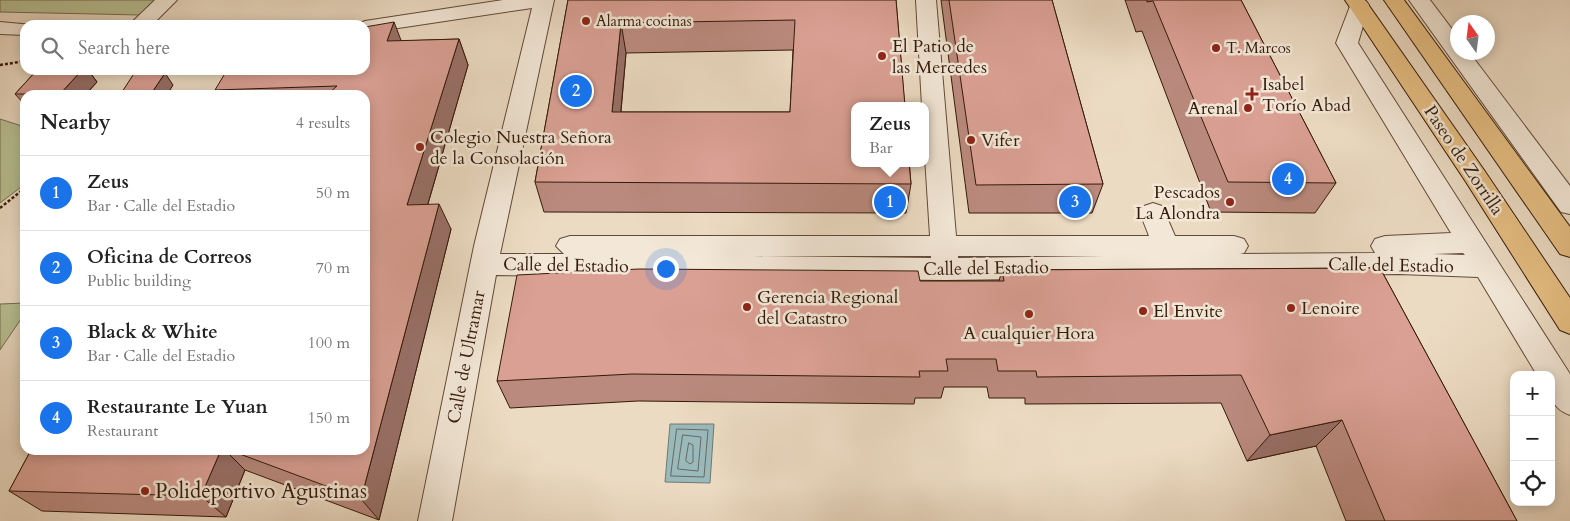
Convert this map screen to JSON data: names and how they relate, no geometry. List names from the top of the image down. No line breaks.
{"streets":{"main road":["Paseo de Zorrilla"],"street":["Calle del Estadio","Calle de Ultramar"]},"crossings":[["Calle del Estadio","Calle de Ultramar"]],"places":{"other":["Alarma cocinas","T. Marcos","El Patio de las Mercedes","Arenal","Vifer","Colegio Nuestra Señora de la Consolación","Pescados La Alondra","Gerencia Regional del Catastro","Lenoire","El Envite","A cualquier Hora","Polideportivo Agustinas"],"health":["Isabel Torío Abad"]},"north":"top","page":{"search":"Search here","pins":["2","4","1","3"],"heading":["Nearby","4 results"],"popup":["Zeus","Bar"],"list":[{"mark":"1","name":"Zeus","note":"Bar · Calle del Estadio","value":"50 m"},{"mark":"2","name":"Oficina de Correos","note":"Public building","value":"70 m"},{"mark":"3","name":"Black & White","note":"Bar · Calle del Estadio","value":"100 m"},{"mark":"4","name":"Restaurante Le Yuan","note":"Restaurant","value":"150 m"}],"map_buttons":["+","−"]}}
